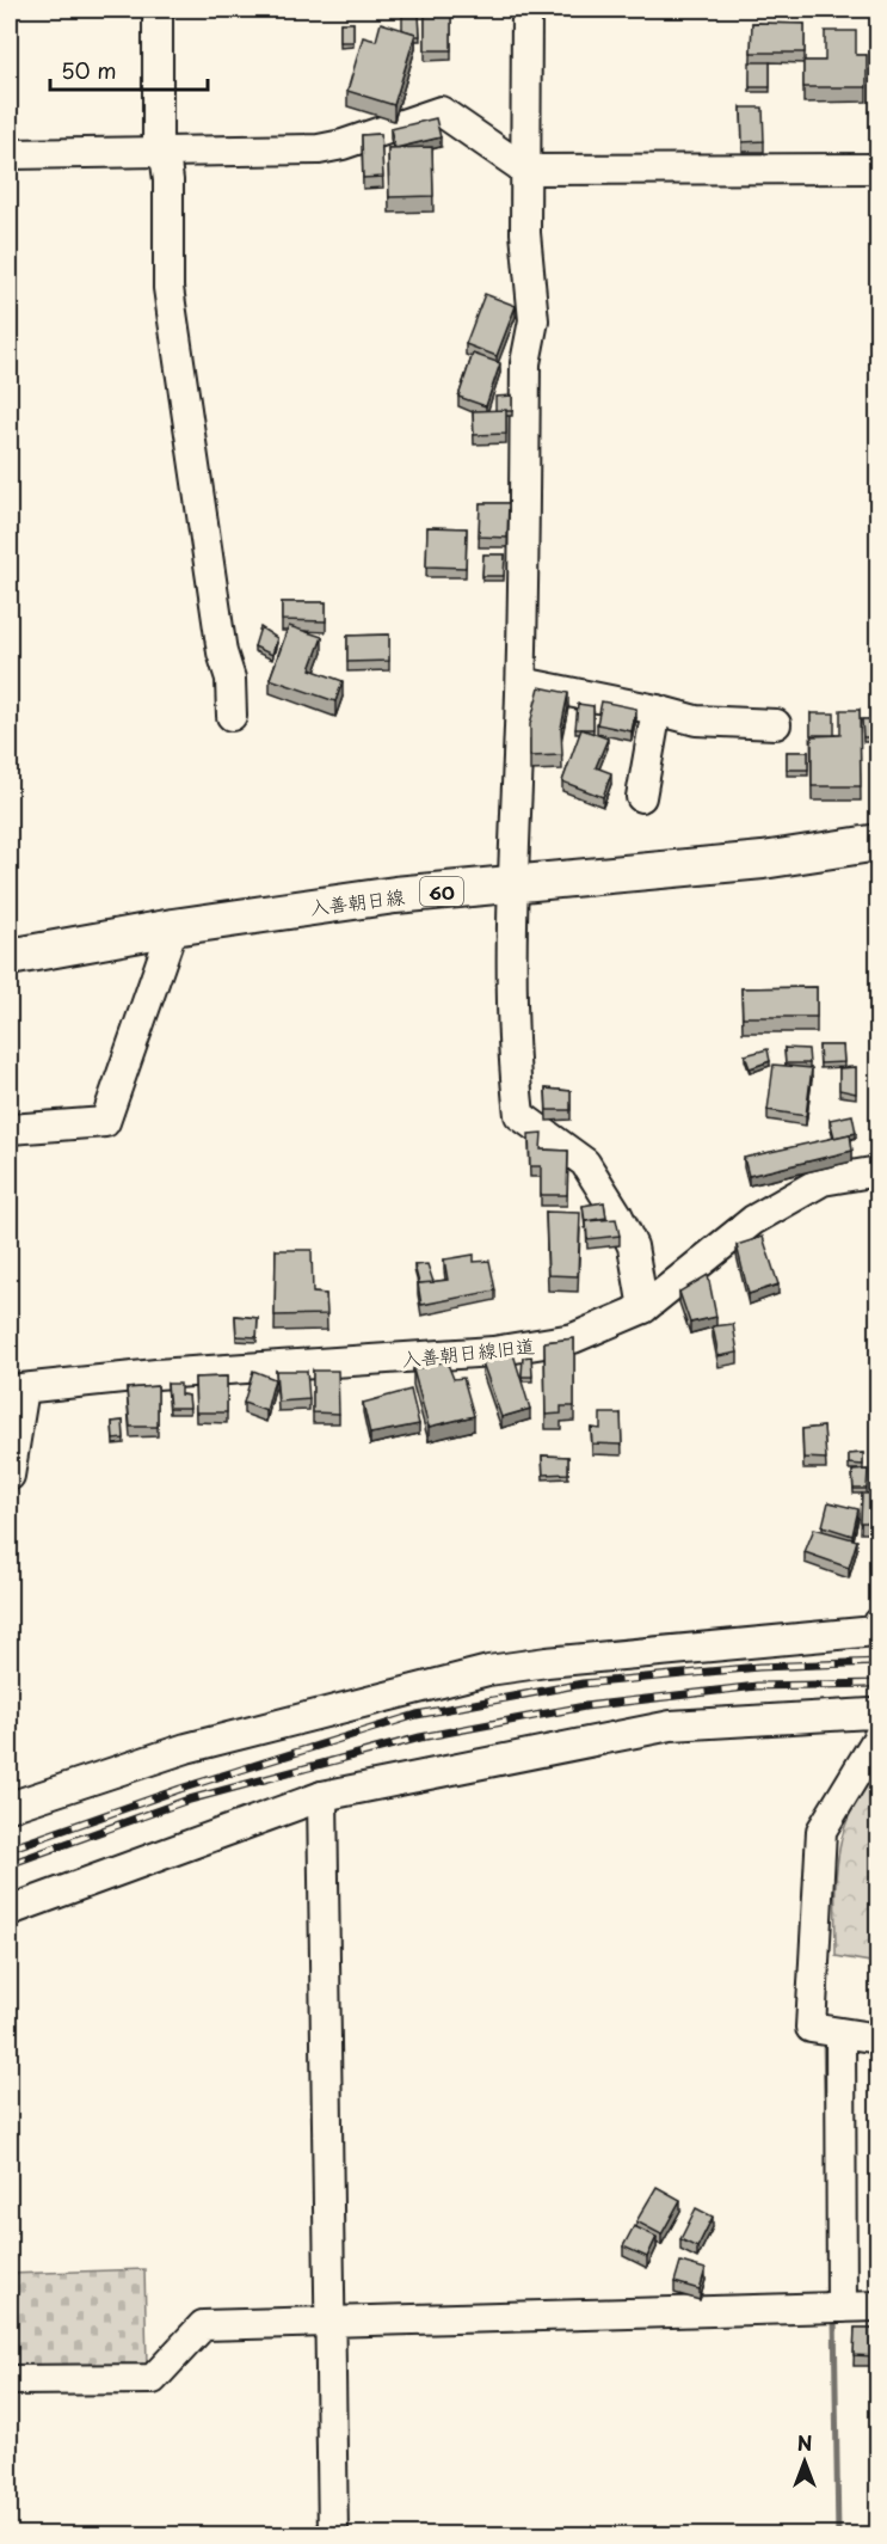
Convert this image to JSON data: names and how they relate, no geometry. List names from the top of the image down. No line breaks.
{"streets":{"main road":["60","入善朝日線"],"street":["入善朝日線旧道"]},"scale_bar":"50 m","north":"top"}
